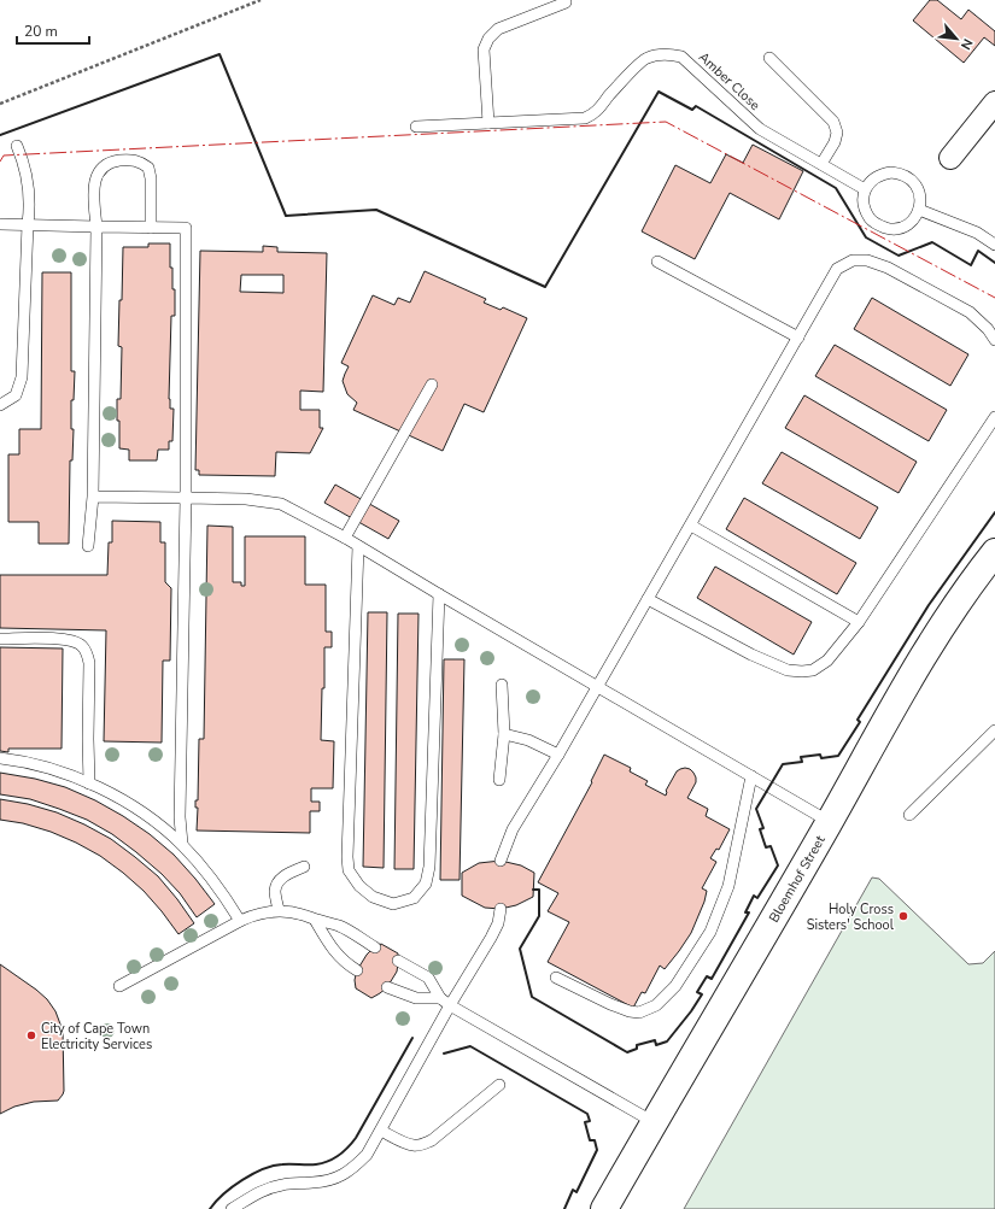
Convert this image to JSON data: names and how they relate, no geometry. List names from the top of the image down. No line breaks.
{"streets":{"street":["Bloemhof Street"],"lane":["Amber Close"]},"places":["Holy Cross Sisters' School","City of Cape Town Electricity Services"],"scale_bar":"20 m","north":"bottom right"}
